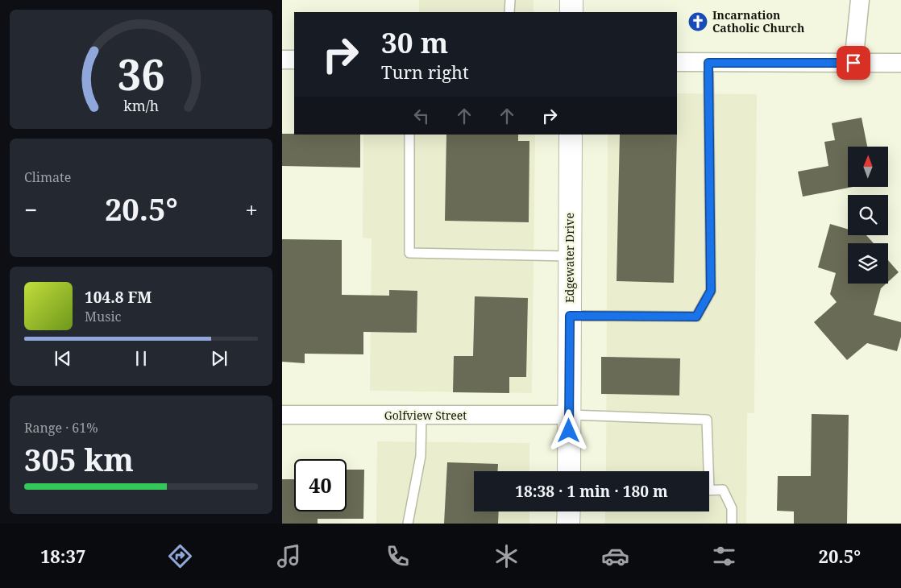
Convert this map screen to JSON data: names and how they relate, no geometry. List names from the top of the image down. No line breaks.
{"streets":{"street":["Edgewater Drive","Golfview Street"]},"crossings":[["Edgewater Drive","Golfview Street"]],"places":{"church":["Incarnation Catholic Church"]},"north":"top","page":{"turn":["30 m","Turn right"],"tile":["Climate",["Range · 61%","305 km"]],"heat":["−","20.5°","+"],"song":["104.8 FM","Music"],"limit":"40","trip":"18:38 · 1 min · 180 m","tabs":["18:37","20.5°"],"gauge":["36","km/h"]}}
